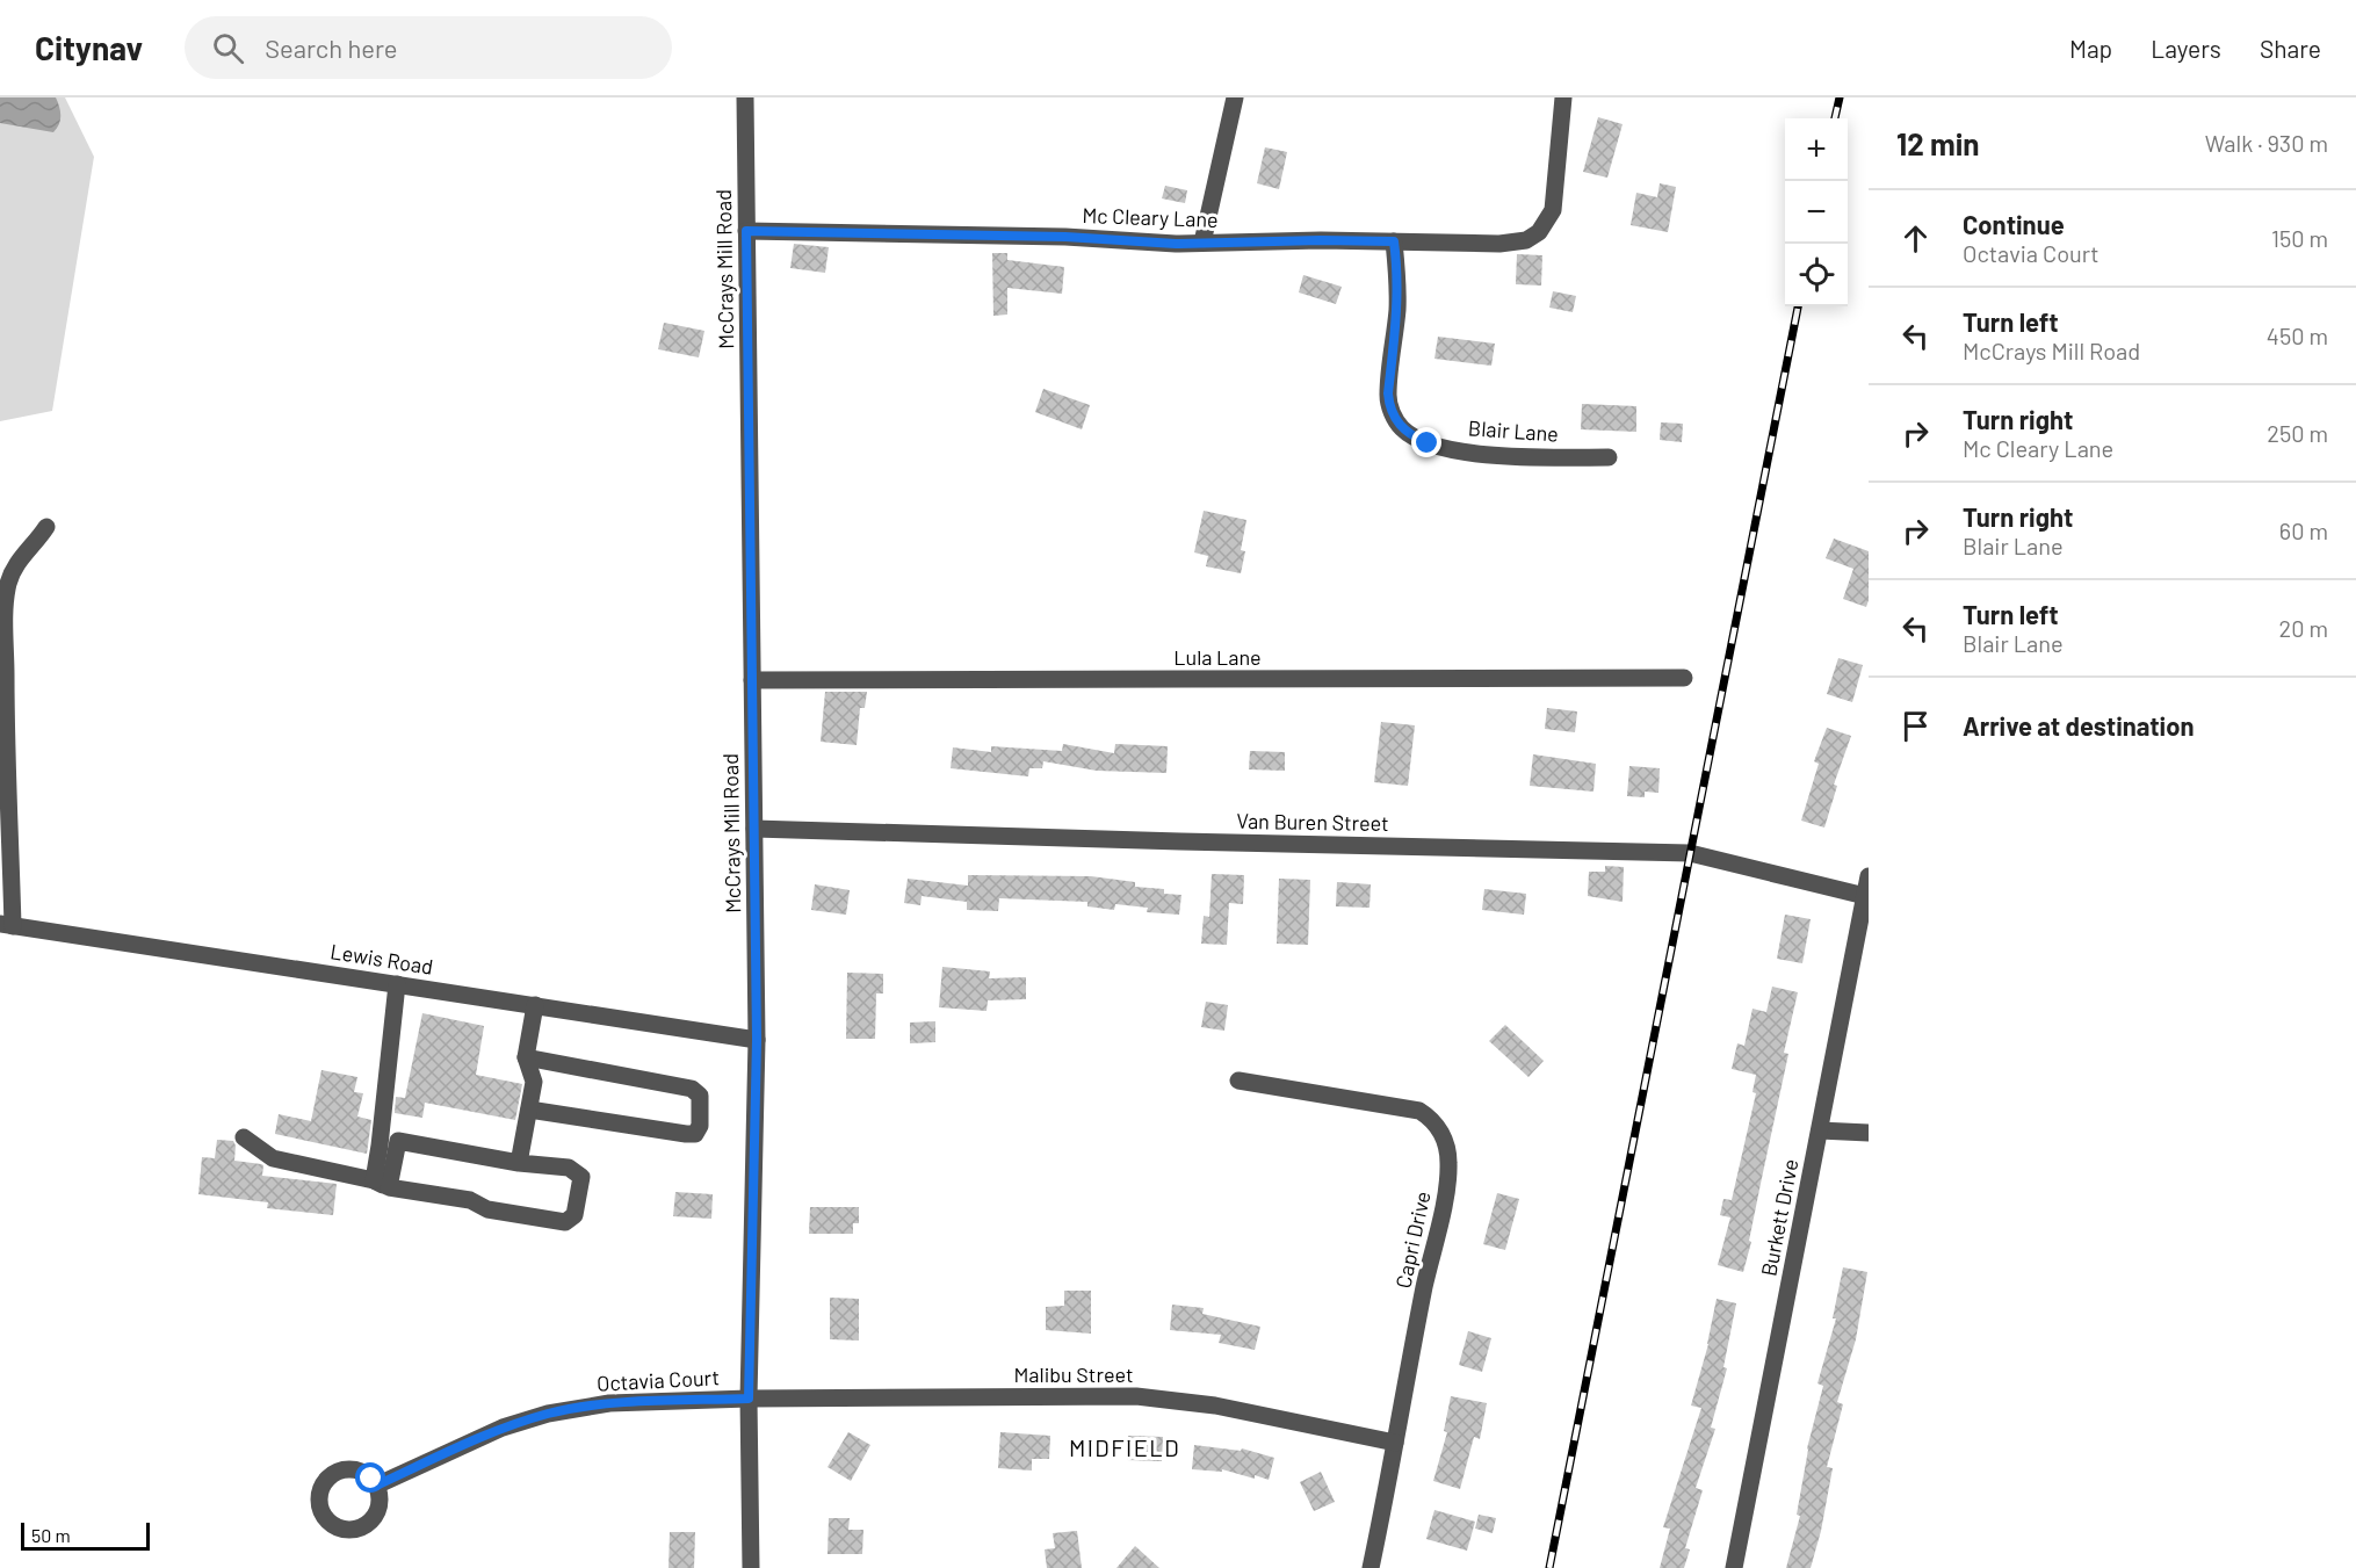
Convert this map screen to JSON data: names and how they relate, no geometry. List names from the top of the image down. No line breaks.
{"streets":{"street":["Mc Cleary Lane","McCrays Mill Road","Blair Lane","Lula Lane","Van Buren Street","Lewis Road","Burkett Drive","Capri Drive","Malibu Street","Octavia Court"]},"crossings":[["Mc Cleary Lane","McCrays Mill Road"],["Mc Cleary Lane","Blair Lane"],["McCrays Mill Road","Lula Lane"],["McCrays Mill Road","Van Buren Street"],["McCrays Mill Road","Lewis Road"],["McCrays Mill Road","Malibu Street"],["McCrays Mill Road","Octavia Court"],["Van Buren Street","Burkett Drive"],["Capri Drive","Malibu Street"],["Malibu Street","Octavia Court"]],"districts":["MIDFIELD"],"scale_bar":"50 m","page":{"header":"Citynav","search":"Search here","nav":["Map","Layers","Share"],"heading":["12 min","Walk · 930 m"],"map_buttons":["+","−"],"list":[["Continue","Octavia Court","150 m"],["Turn left","McCrays Mill Road","450 m"],["Turn right","Mc Cleary Lane","250 m"],["Turn right","Blair Lane","60 m"],["Turn left","Blair Lane","20 m"],"Arrive at destination"],"scale":"50 m"}}
